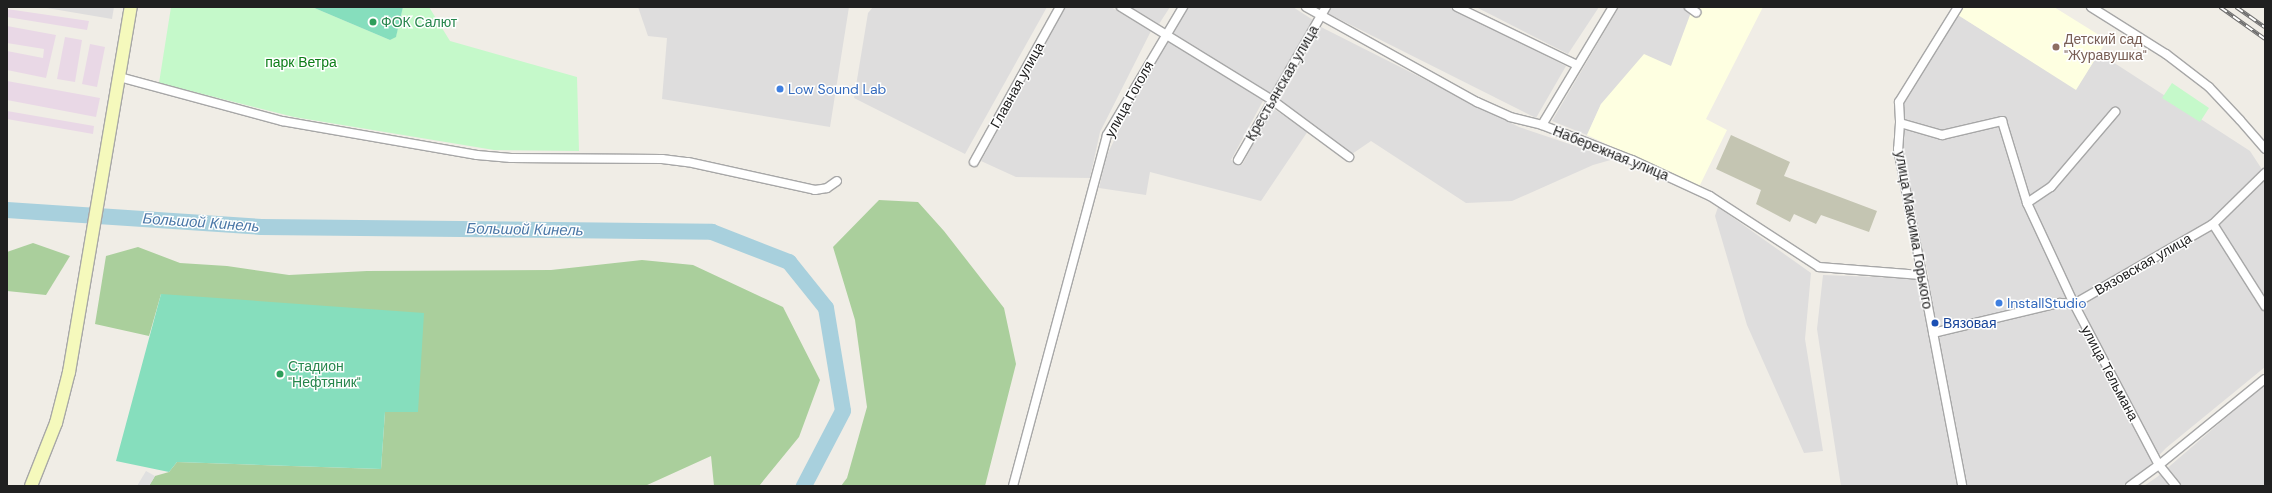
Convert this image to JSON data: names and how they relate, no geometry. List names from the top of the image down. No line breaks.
{"streets":{"street":["Крестьянская улица","Главная улица","улица Гоголя","Набережная улица","улица Максима Горького","Вязовская улица","улица Тельмана"]},"crossings":[["Крестьянская улица","Набережная улица"],["Набережная улица","улица Максима Горького"],["улица Максима Горького","Вязовская улица"],["улица Максима Горького","улица Тельмана"],["Вязовская улица","улица Тельмана"]],"water":["Большой Кинель"],"parks":["парк Ветра"],"places":["ФОК Салют","Детский сад \"Журавушка\"","Low Sound Lab","InstallStudio","Вязовая","Стадион \"Нефтяник\""]}
